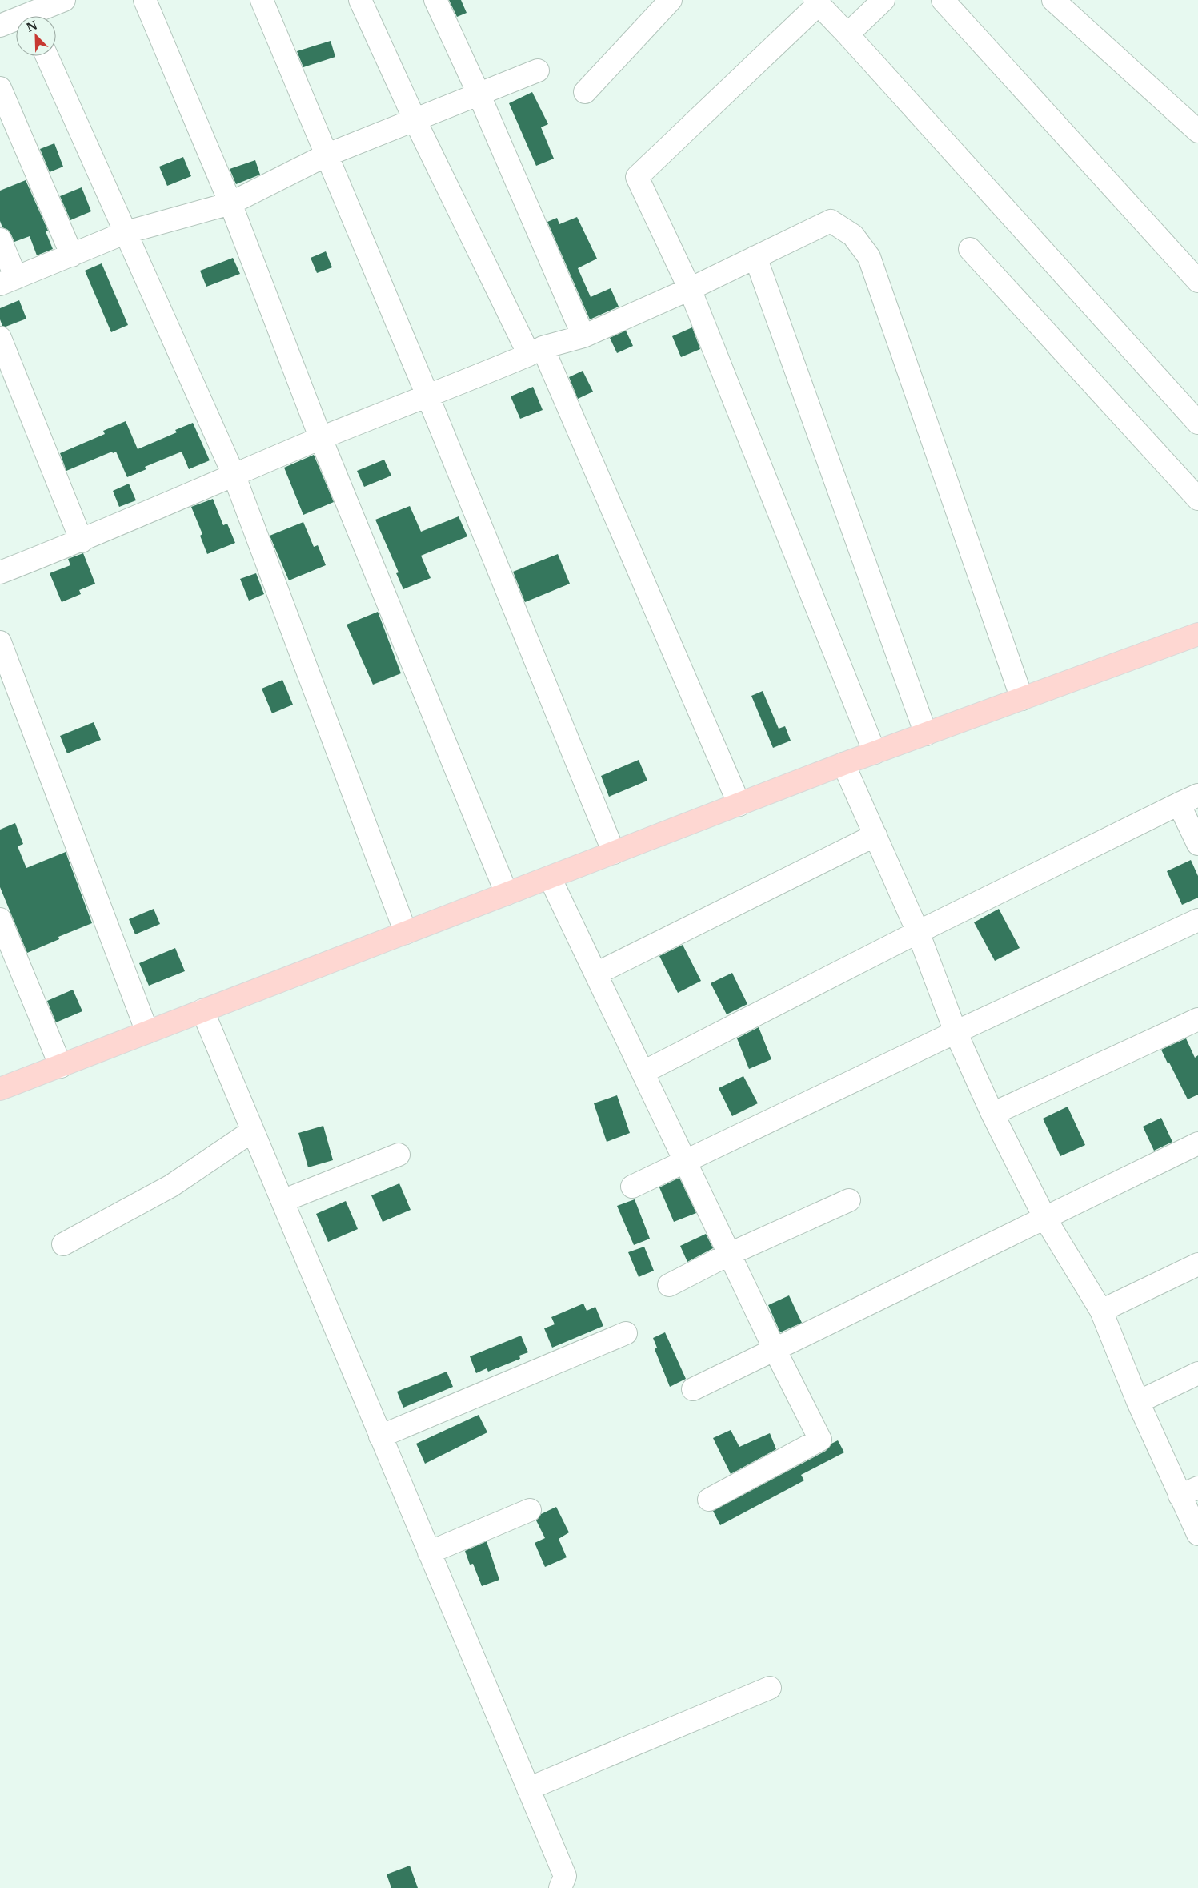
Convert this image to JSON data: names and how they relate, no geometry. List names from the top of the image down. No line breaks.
{"north":"top left"}
